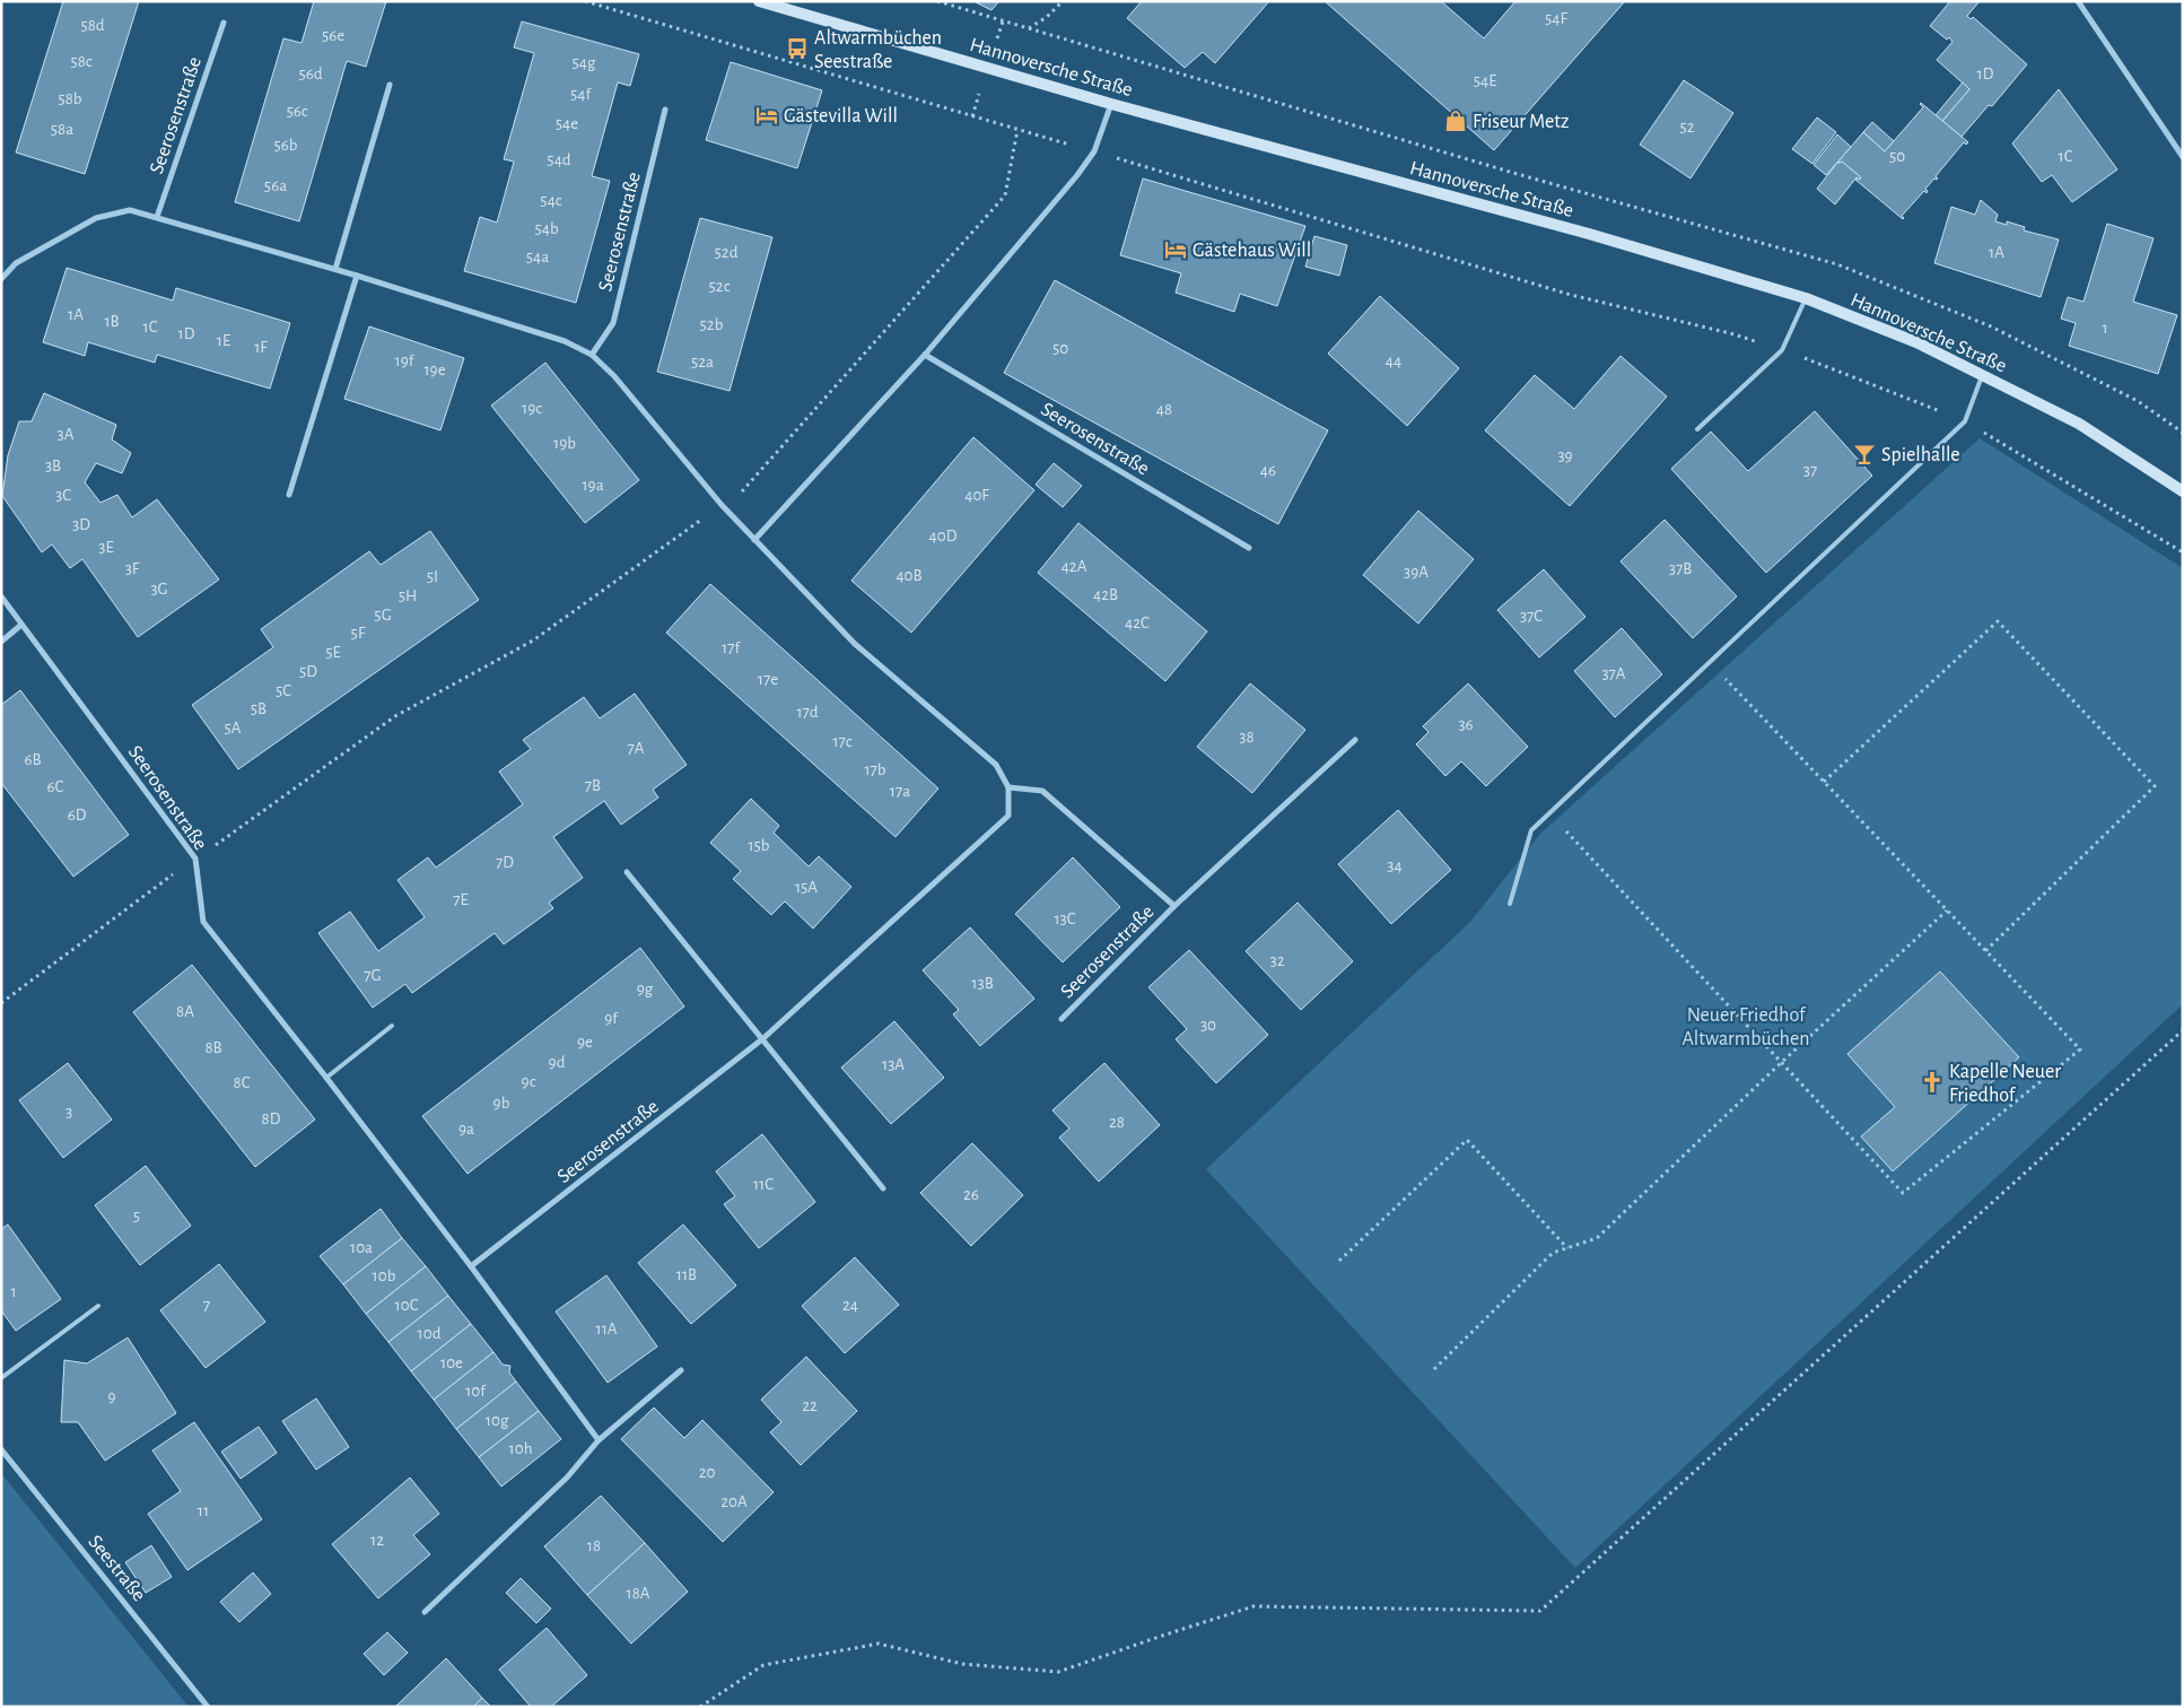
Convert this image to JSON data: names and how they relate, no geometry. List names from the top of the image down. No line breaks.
{"streets":{"main road":["Hannoversche Straße"],"street":["Seerosenstraße","Seestraße"]},"parks":["Neuer Friedhof Altwarmbüchen"],"places":{"bus stop":["Altwarmbüchen Seestraße"],"hotel":["Gästevilla Will","Gästehaus Will"],"shop":["Friseur Metz"],"bar":["Spielhalle"],"church":["Kapelle Neuer Friedhof"]},"house_numbers":["54F","58d","56e","58c","54g","56d","1D","54E","54f","58b","56c","54e","52","58a","56b","50","1C","54d","56a","54c","54b","52d","1A","54a","52c","1A","1B","52b","1C","1","1D","1E","1F","50","19f","44","52a","19e","19c","48","3A","19b","39","3B","46","37","19a","3C","40F","3D","40D","3E","42A","3F","37B","39A","40B","5I","3G","42B","5H","5G","37C","42C","5F","17f","5E","5D","37A","17e","5C","5B","17d","36","5A","38","17c","7A","6B","17b","7B","6C","17a","6D","15b","7D","34","15A","7E","13C","32","7G","13B","9g","8A","9f","30","9e","8B","9d","13A","9c","8C","9b","3","8D","28","9a","11C","26","5","10a","11B","10b","1","7","10C","24","11A","10d","10e","10f","9","22","10g","10h","20","20A","11","12","18","18A"]}
